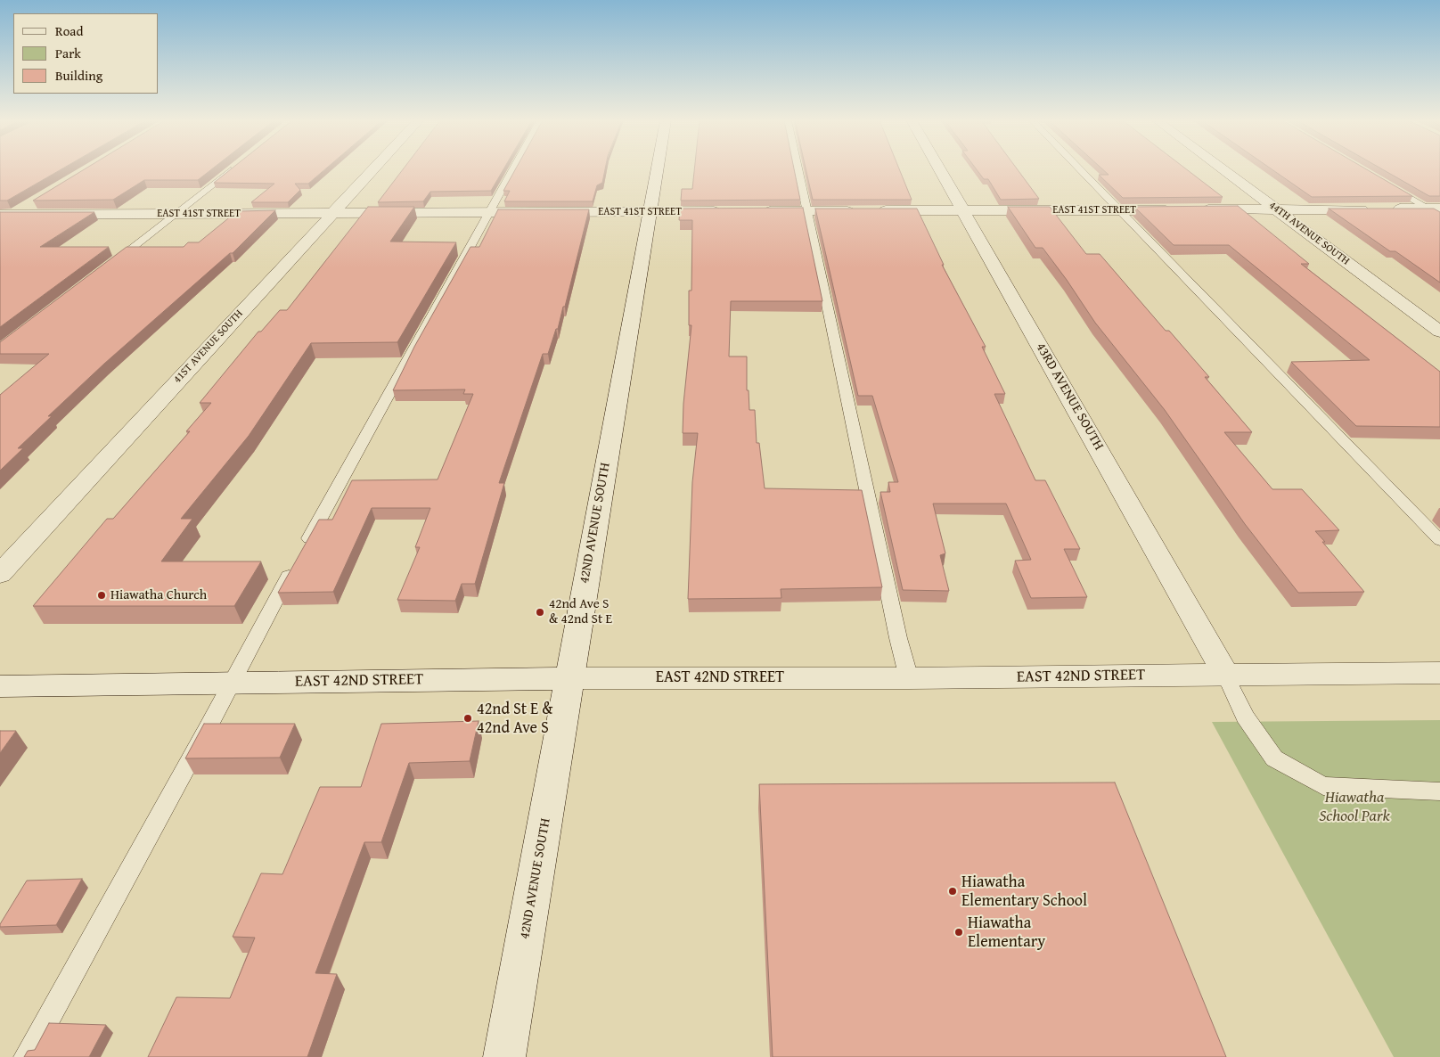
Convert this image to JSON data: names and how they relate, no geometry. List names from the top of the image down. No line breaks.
{"streets":{"street":["EAST 41ST STREET","44TH AVENUE SOUTH","41ST AVENUE SOUTH","43RD AVENUE SOUTH","42ND AVENUE SOUTH","EAST 42ND STREET"]},"crossings":[["EAST 41ST STREET","41ST AVENUE SOUTH"],["EAST 41ST STREET","43RD AVENUE SOUTH"],["EAST 41ST STREET","42ND AVENUE SOUTH"],["43RD AVENUE SOUTH","EAST 42ND STREET"],["42ND AVENUE SOUTH","EAST 42ND STREET"]],"parks":["Hiawatha School Park"],"places":["Hiawatha Church","42nd Ave S & 42nd St E","42nd St E & 42nd Ave S","Hiawatha Elementary School","Hiawatha Elementary"],"legend":["Road","Park","Building"]}
